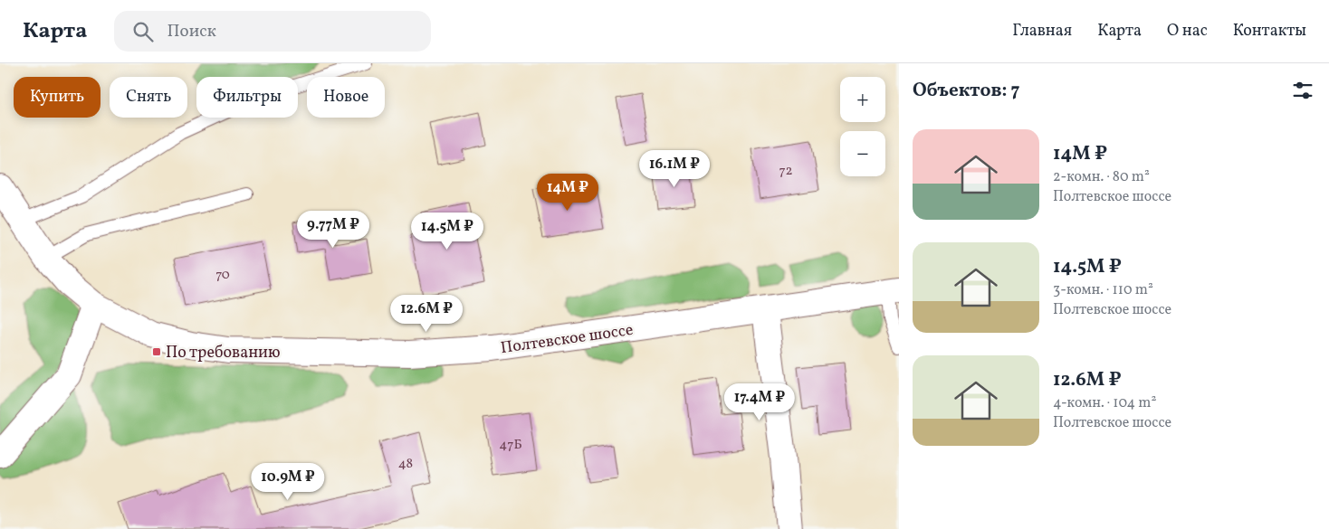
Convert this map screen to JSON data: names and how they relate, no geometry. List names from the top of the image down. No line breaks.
{"streets":{"street":["Полтевское шоссе"]},"places":{"transit":["По требованию"]},"house_numbers":["72","70","47Б","48"],"page":{"header":"Карта","search":"Поиск","nav":["Главная","Карта","О нас","Контакты"],"heading":"Объектов: 7","map_buttons":["+","−"],"chip":["Купить","Снять","Фильтры","Новое"],"list":[{"name":"14M ₽","note":"2-комн. · 80 m² · Полтевское шоссе"},{"name":"14.5M ₽","note":"3-комн. · 110 m² · Полтевское шоссе"},{"name":"12.6M ₽","note":"4-комн. · 104 m² · Полтевское шоссе"}],"price":["16.1M ₽","14M ₽","9.77M ₽","14.5M ₽","12.6M ₽","17.4M ₽","10.9M ₽"]}}
